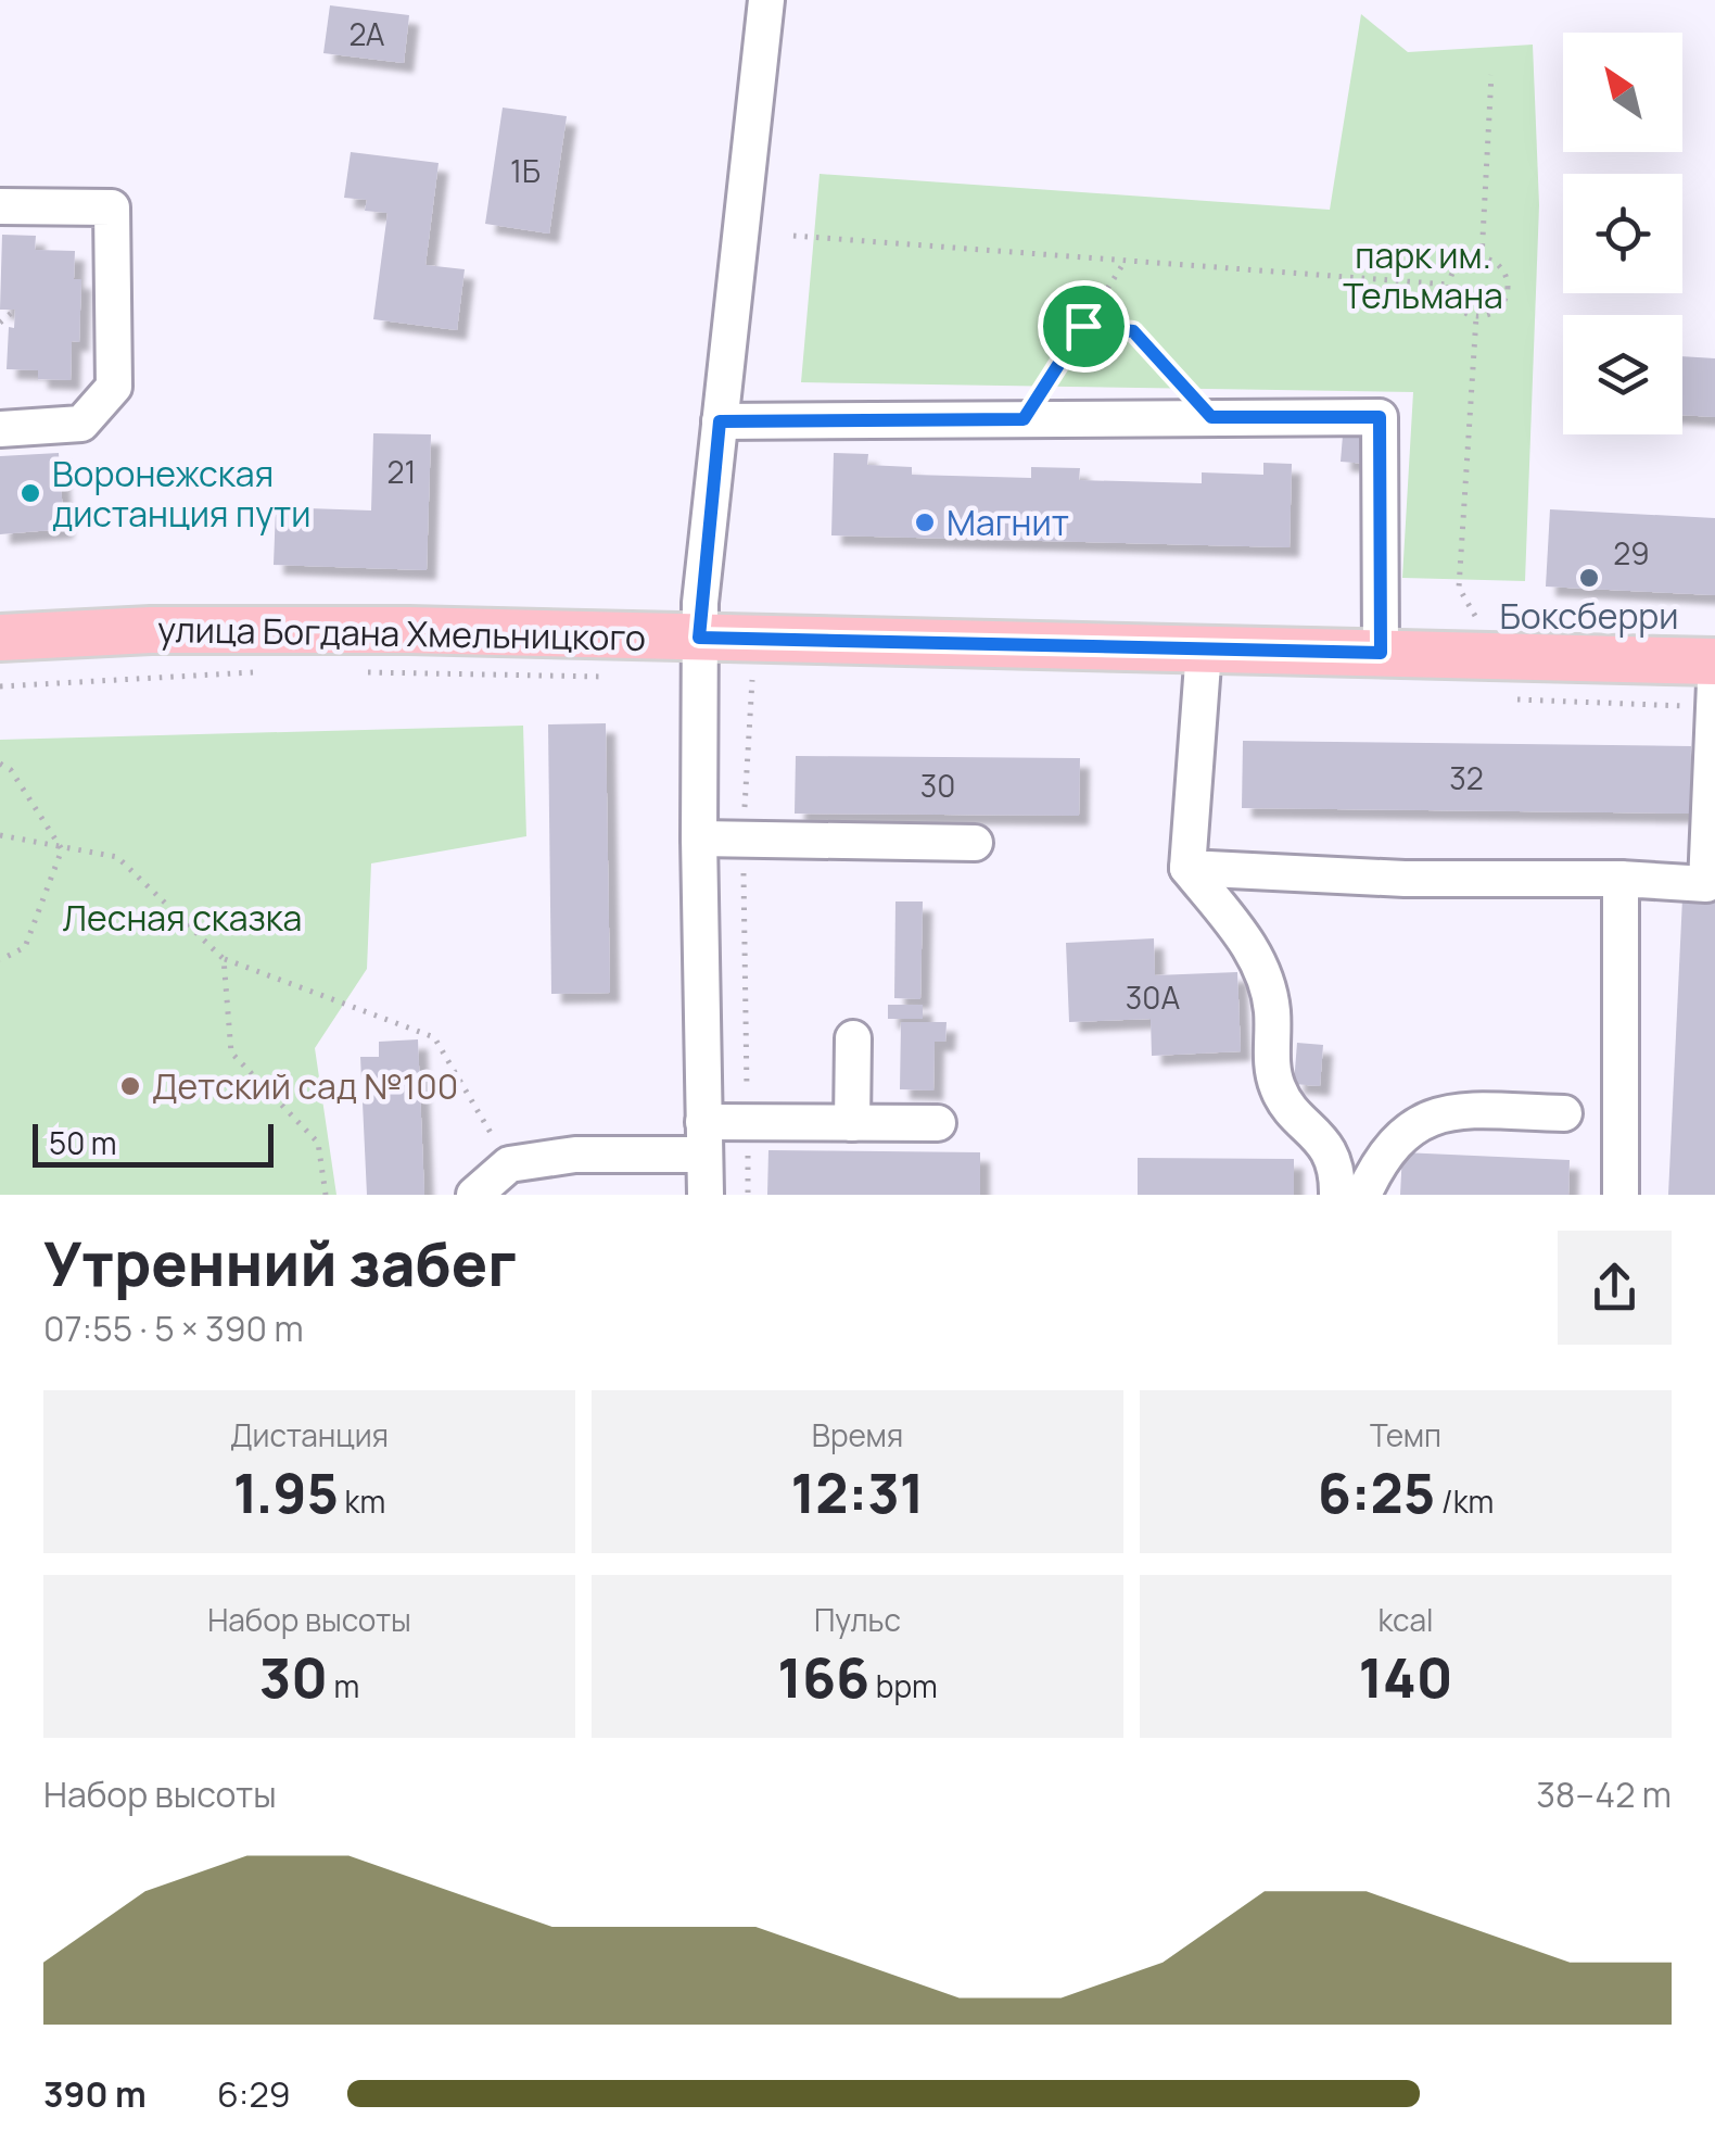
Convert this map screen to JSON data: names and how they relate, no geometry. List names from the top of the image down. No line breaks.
{"streets":{"main road":["улица Богдана Хмельницкого"]},"parks":["парк им. Тельмана","Лесная сказка"],"places":["Воронежская дистанция пути","Магнит","Боксберри","Детский сад №100"],"house_numbers":["2А","1Б","21","29","32","30","30А"],"scale_bar":"50 m","north":"top left","page":{"scale":"50 m","heading":["Утренний забег","07:55 · 5 × 390 m"],"stats":[["Дистанция","1.95 km"],["Время","12:31"],["Темп","6:25 /km"],["Набор высоты","30 m"],["Пульс","166 bpm"],["kcal","140"]],"chart":["Набор высоты","38–42 m"],"list":[{"name":"390 m","note":"6:29"}]}}
